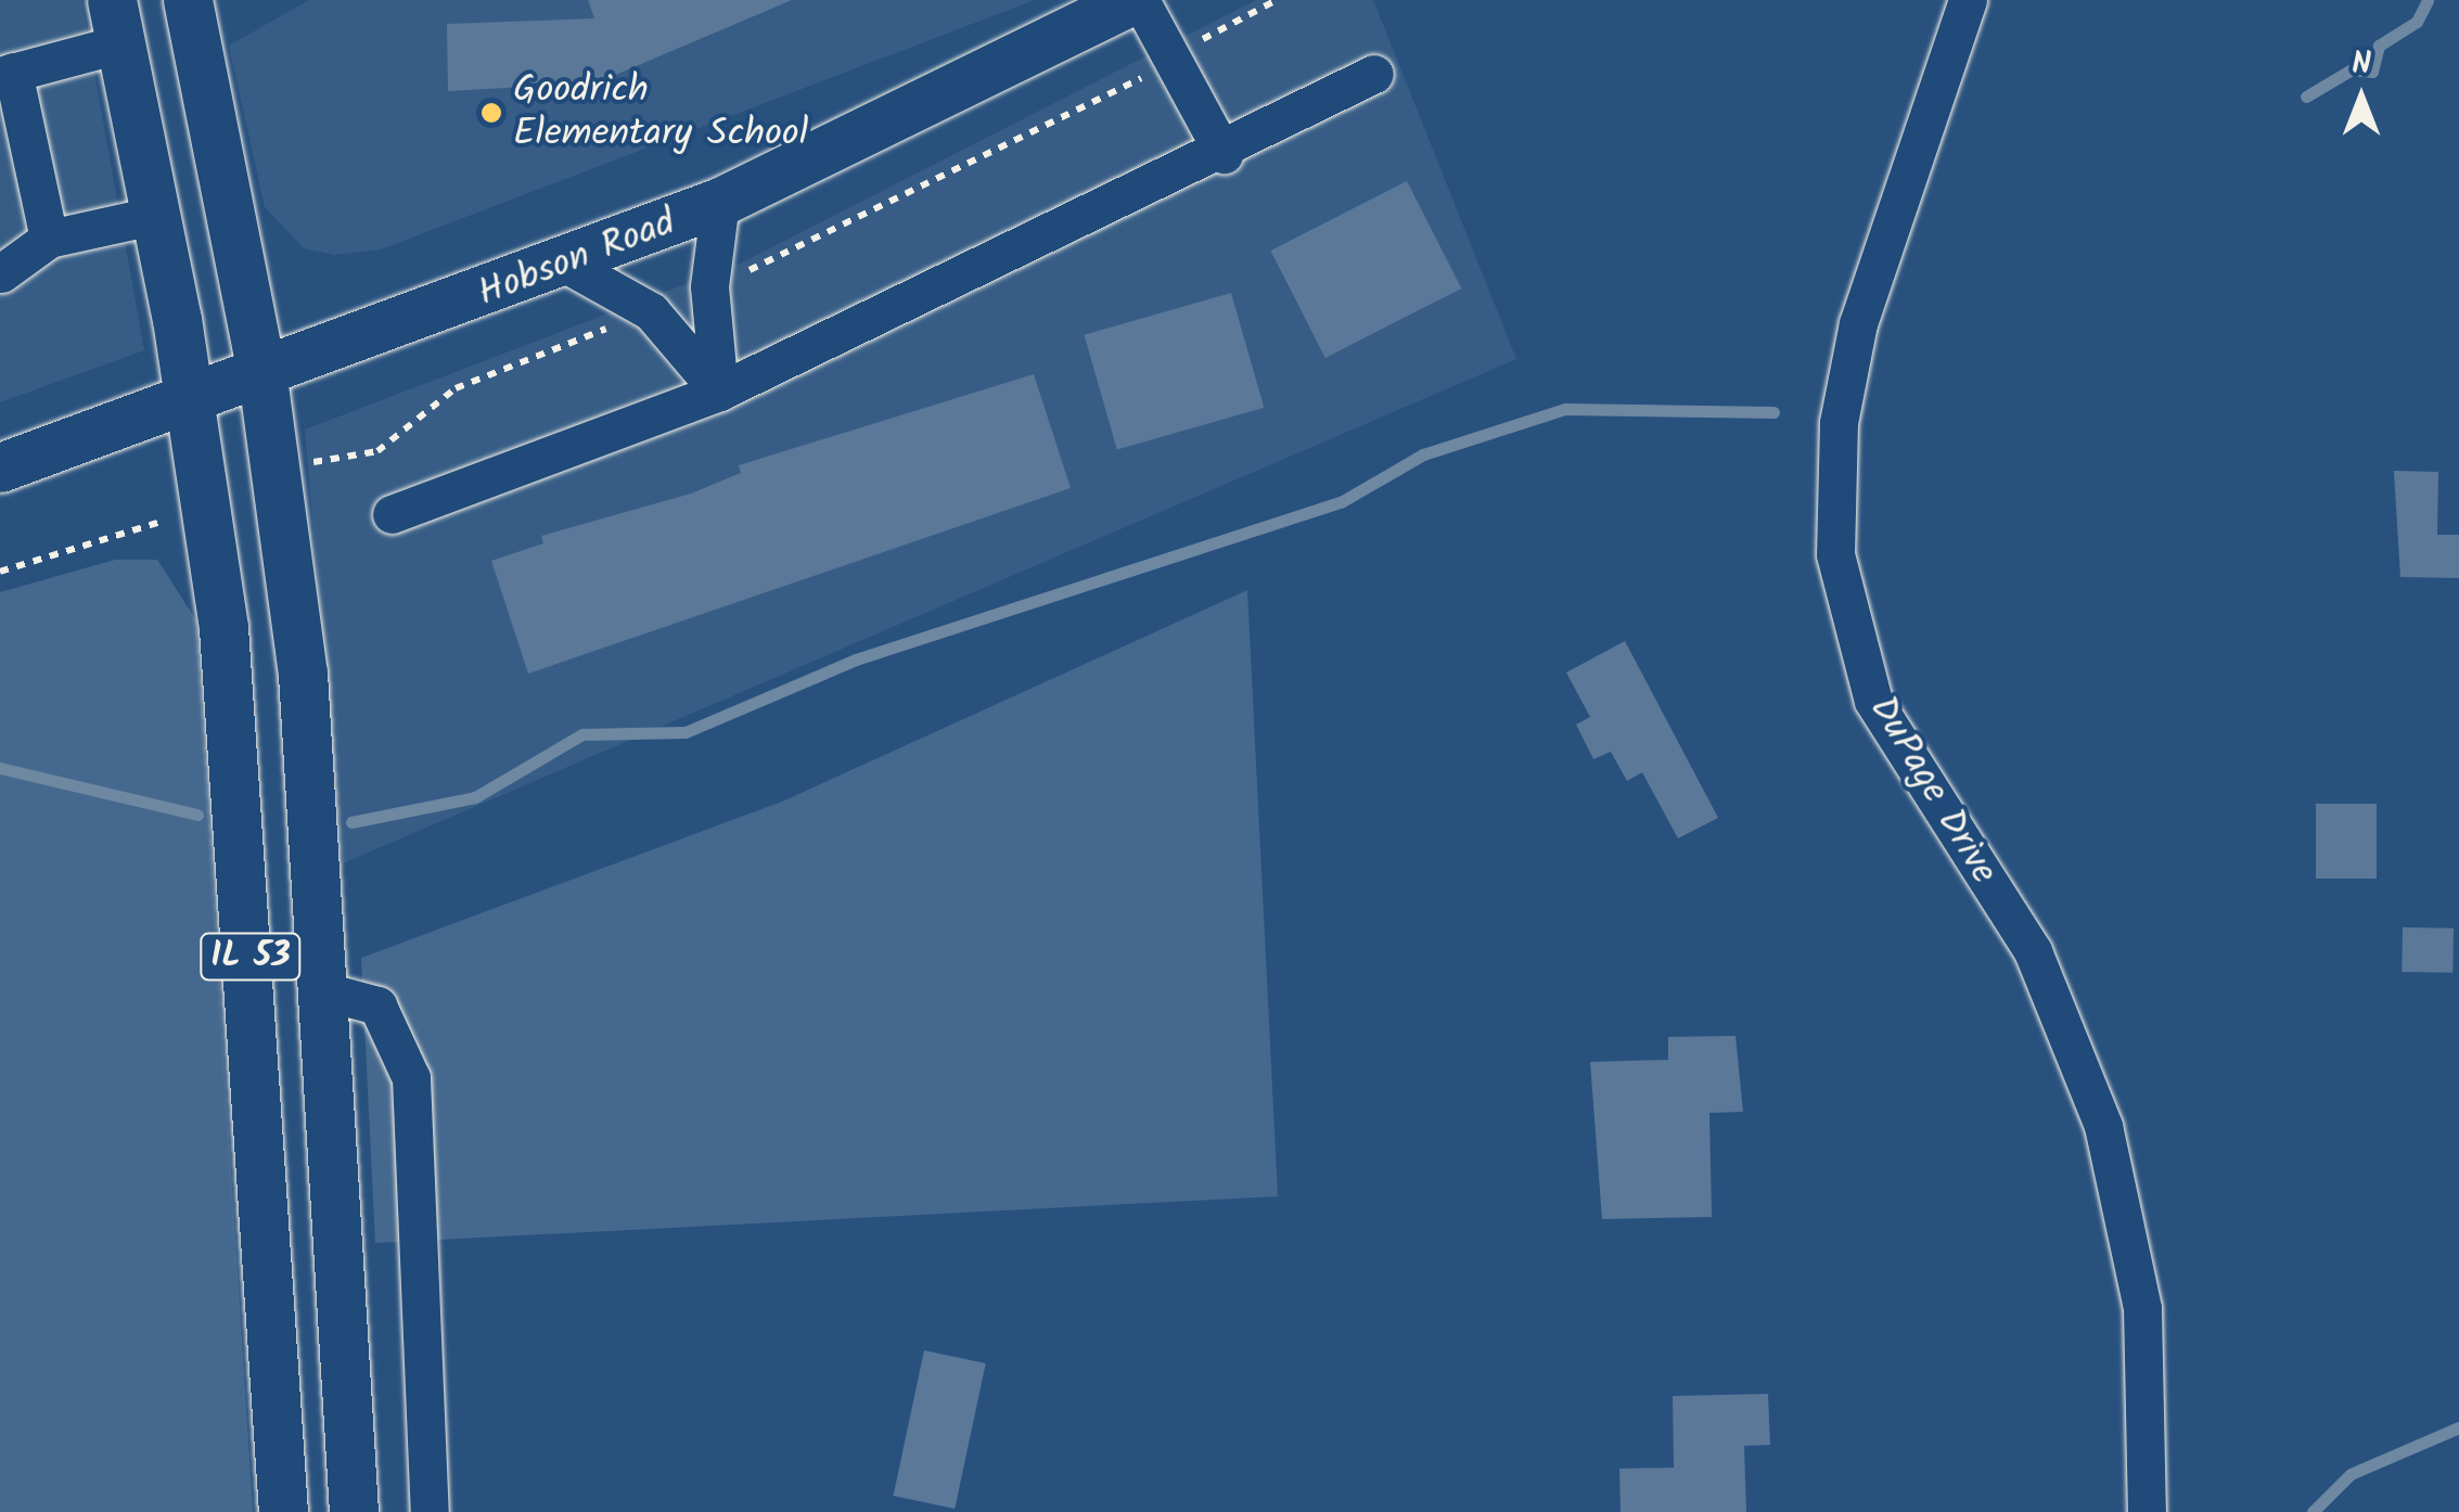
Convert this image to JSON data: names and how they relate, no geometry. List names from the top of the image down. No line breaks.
{"streets":{"main road":["Hobson Road","IL 53"],"street":["DuPage Drive"]},"crossings":[["Hobson Road","IL 53"]],"places":["Goodrich Elementary School"],"north":"top"}
